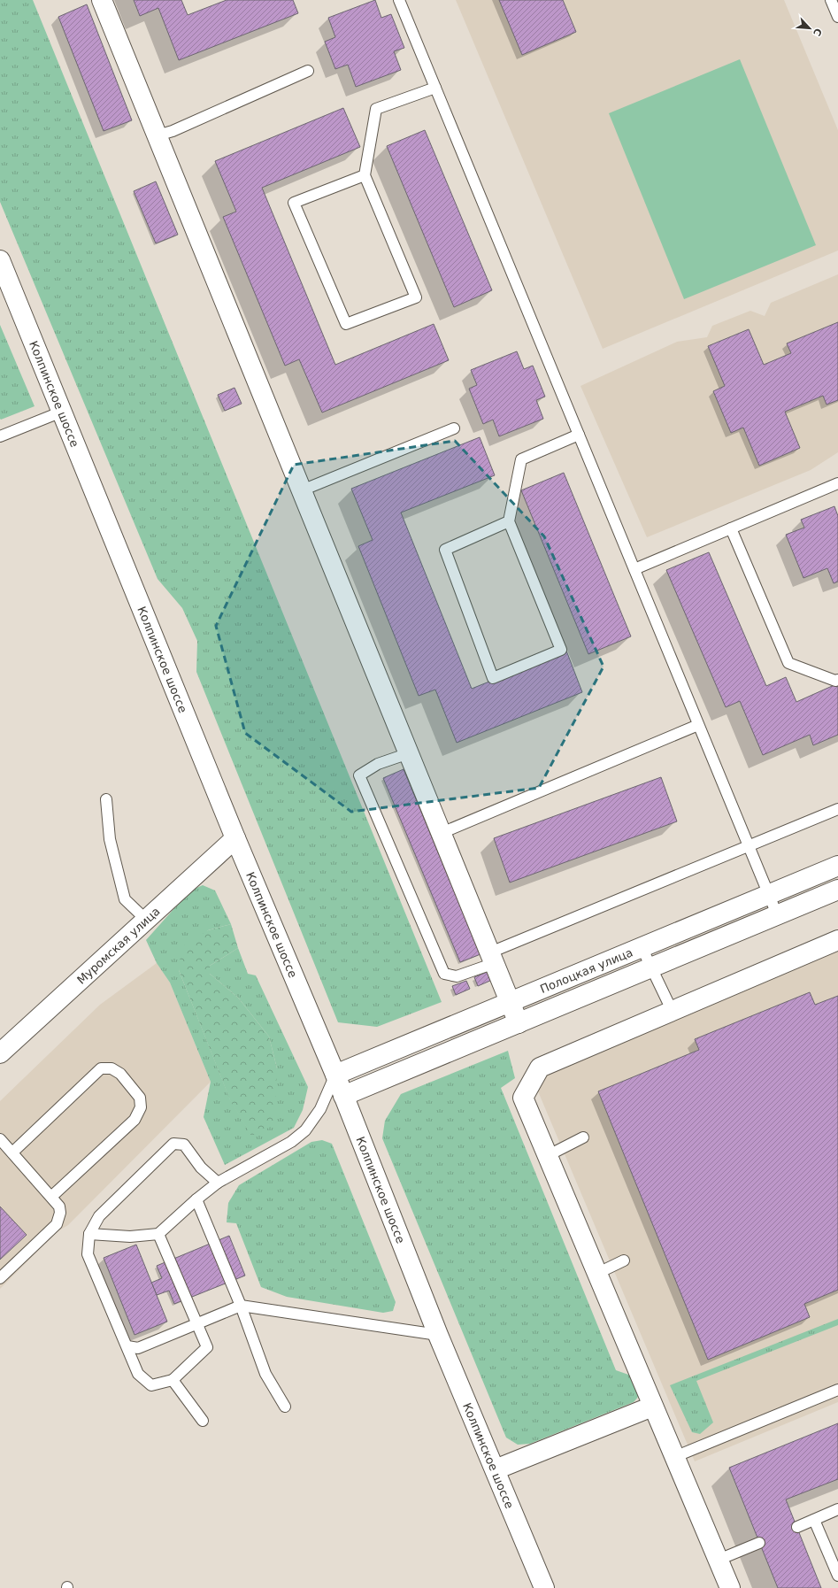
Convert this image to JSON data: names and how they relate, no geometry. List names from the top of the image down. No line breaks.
{"streets":{"street":["Колпинское шоссе","Муромская улица","Полоцкая улица"]},"crossings":[["Колпинское шоссе","Муромская улица"],["Колпинское шоссе","Полоцкая улица"]],"north":"bottom right"}
